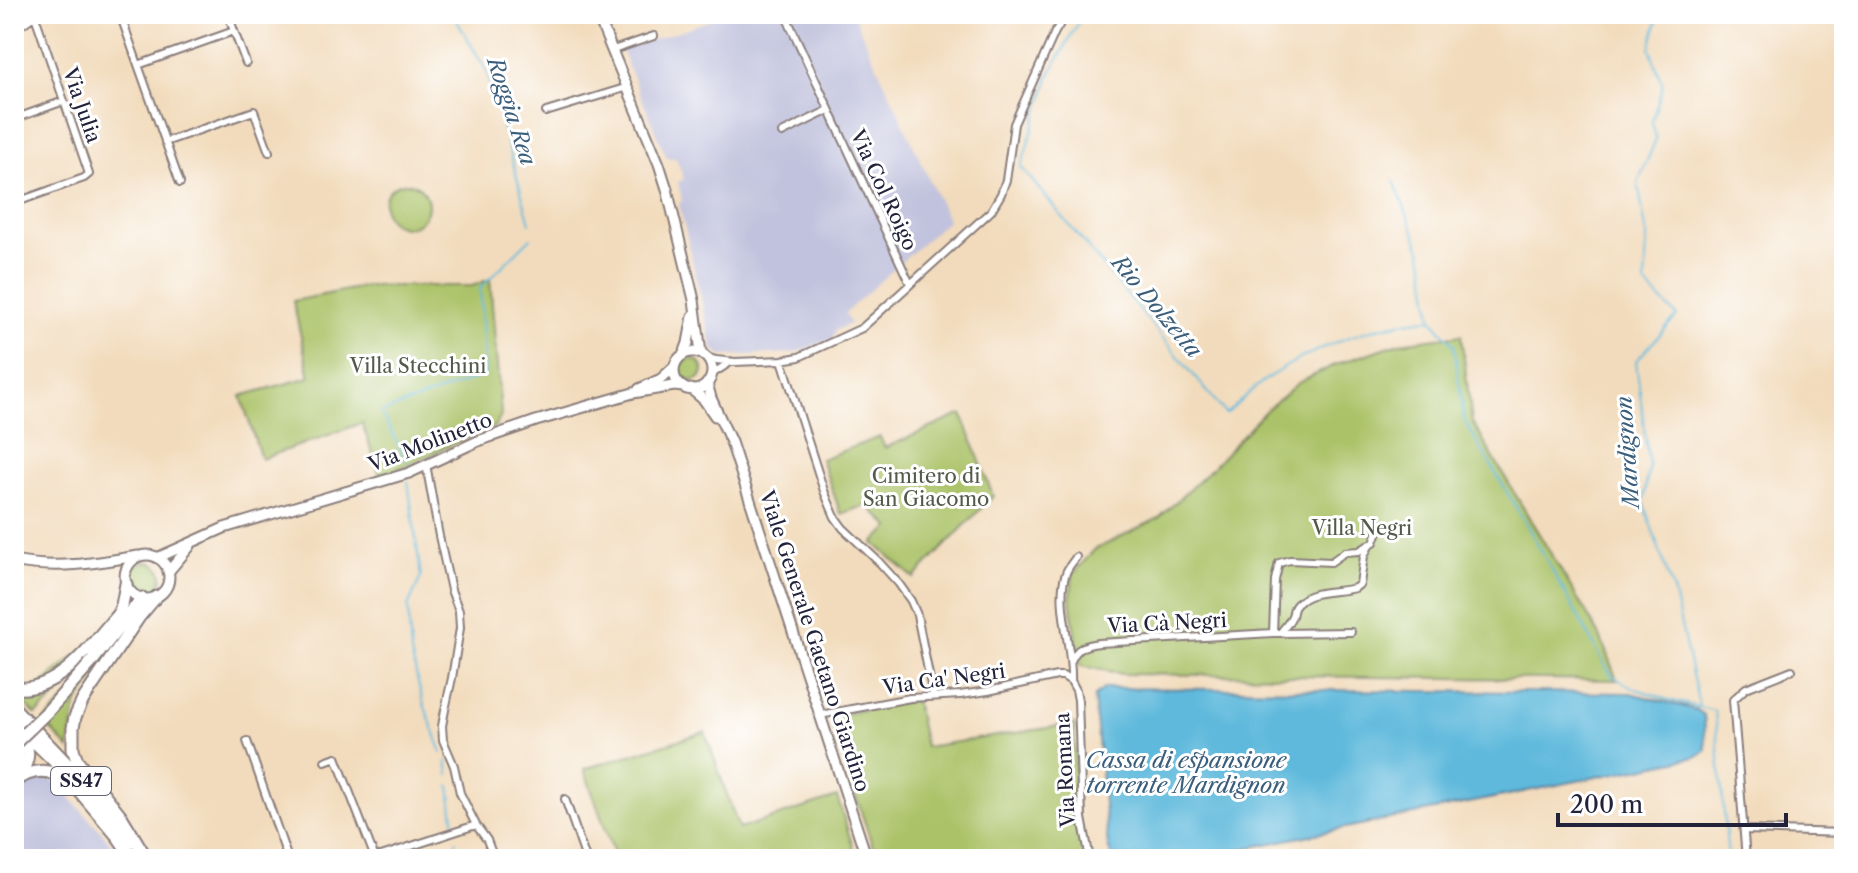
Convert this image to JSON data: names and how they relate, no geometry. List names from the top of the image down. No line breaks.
{"streets":{"highway":["SS47"],"main road":["Via Molinetto","Viale Generale Gaetano Giardino"],"street":["Via Julia","Via Col Roigo","Via Cà Negri","Via Ca' Negri","Via Romana"]},"crossings":[["Via Col Roigo","Via Molinetto"],["Via Col Roigo","Viale Generale Gaetano Giardino"],["Via Molinetto","Viale Generale Gaetano Giardino"],["Viale Generale Gaetano Giardino","Via Ca' Negri"],["Via Ca' Negri","Via Romana"]],"water":["Roggia Rea","Rio Dolzetta","Mardignon","Cassa di espansione torrente Mardignon"],"parks":["Villa Stecchini","Cimitero di San Giacomo","Villa Negri"],"scale_bar":"200 m"}
